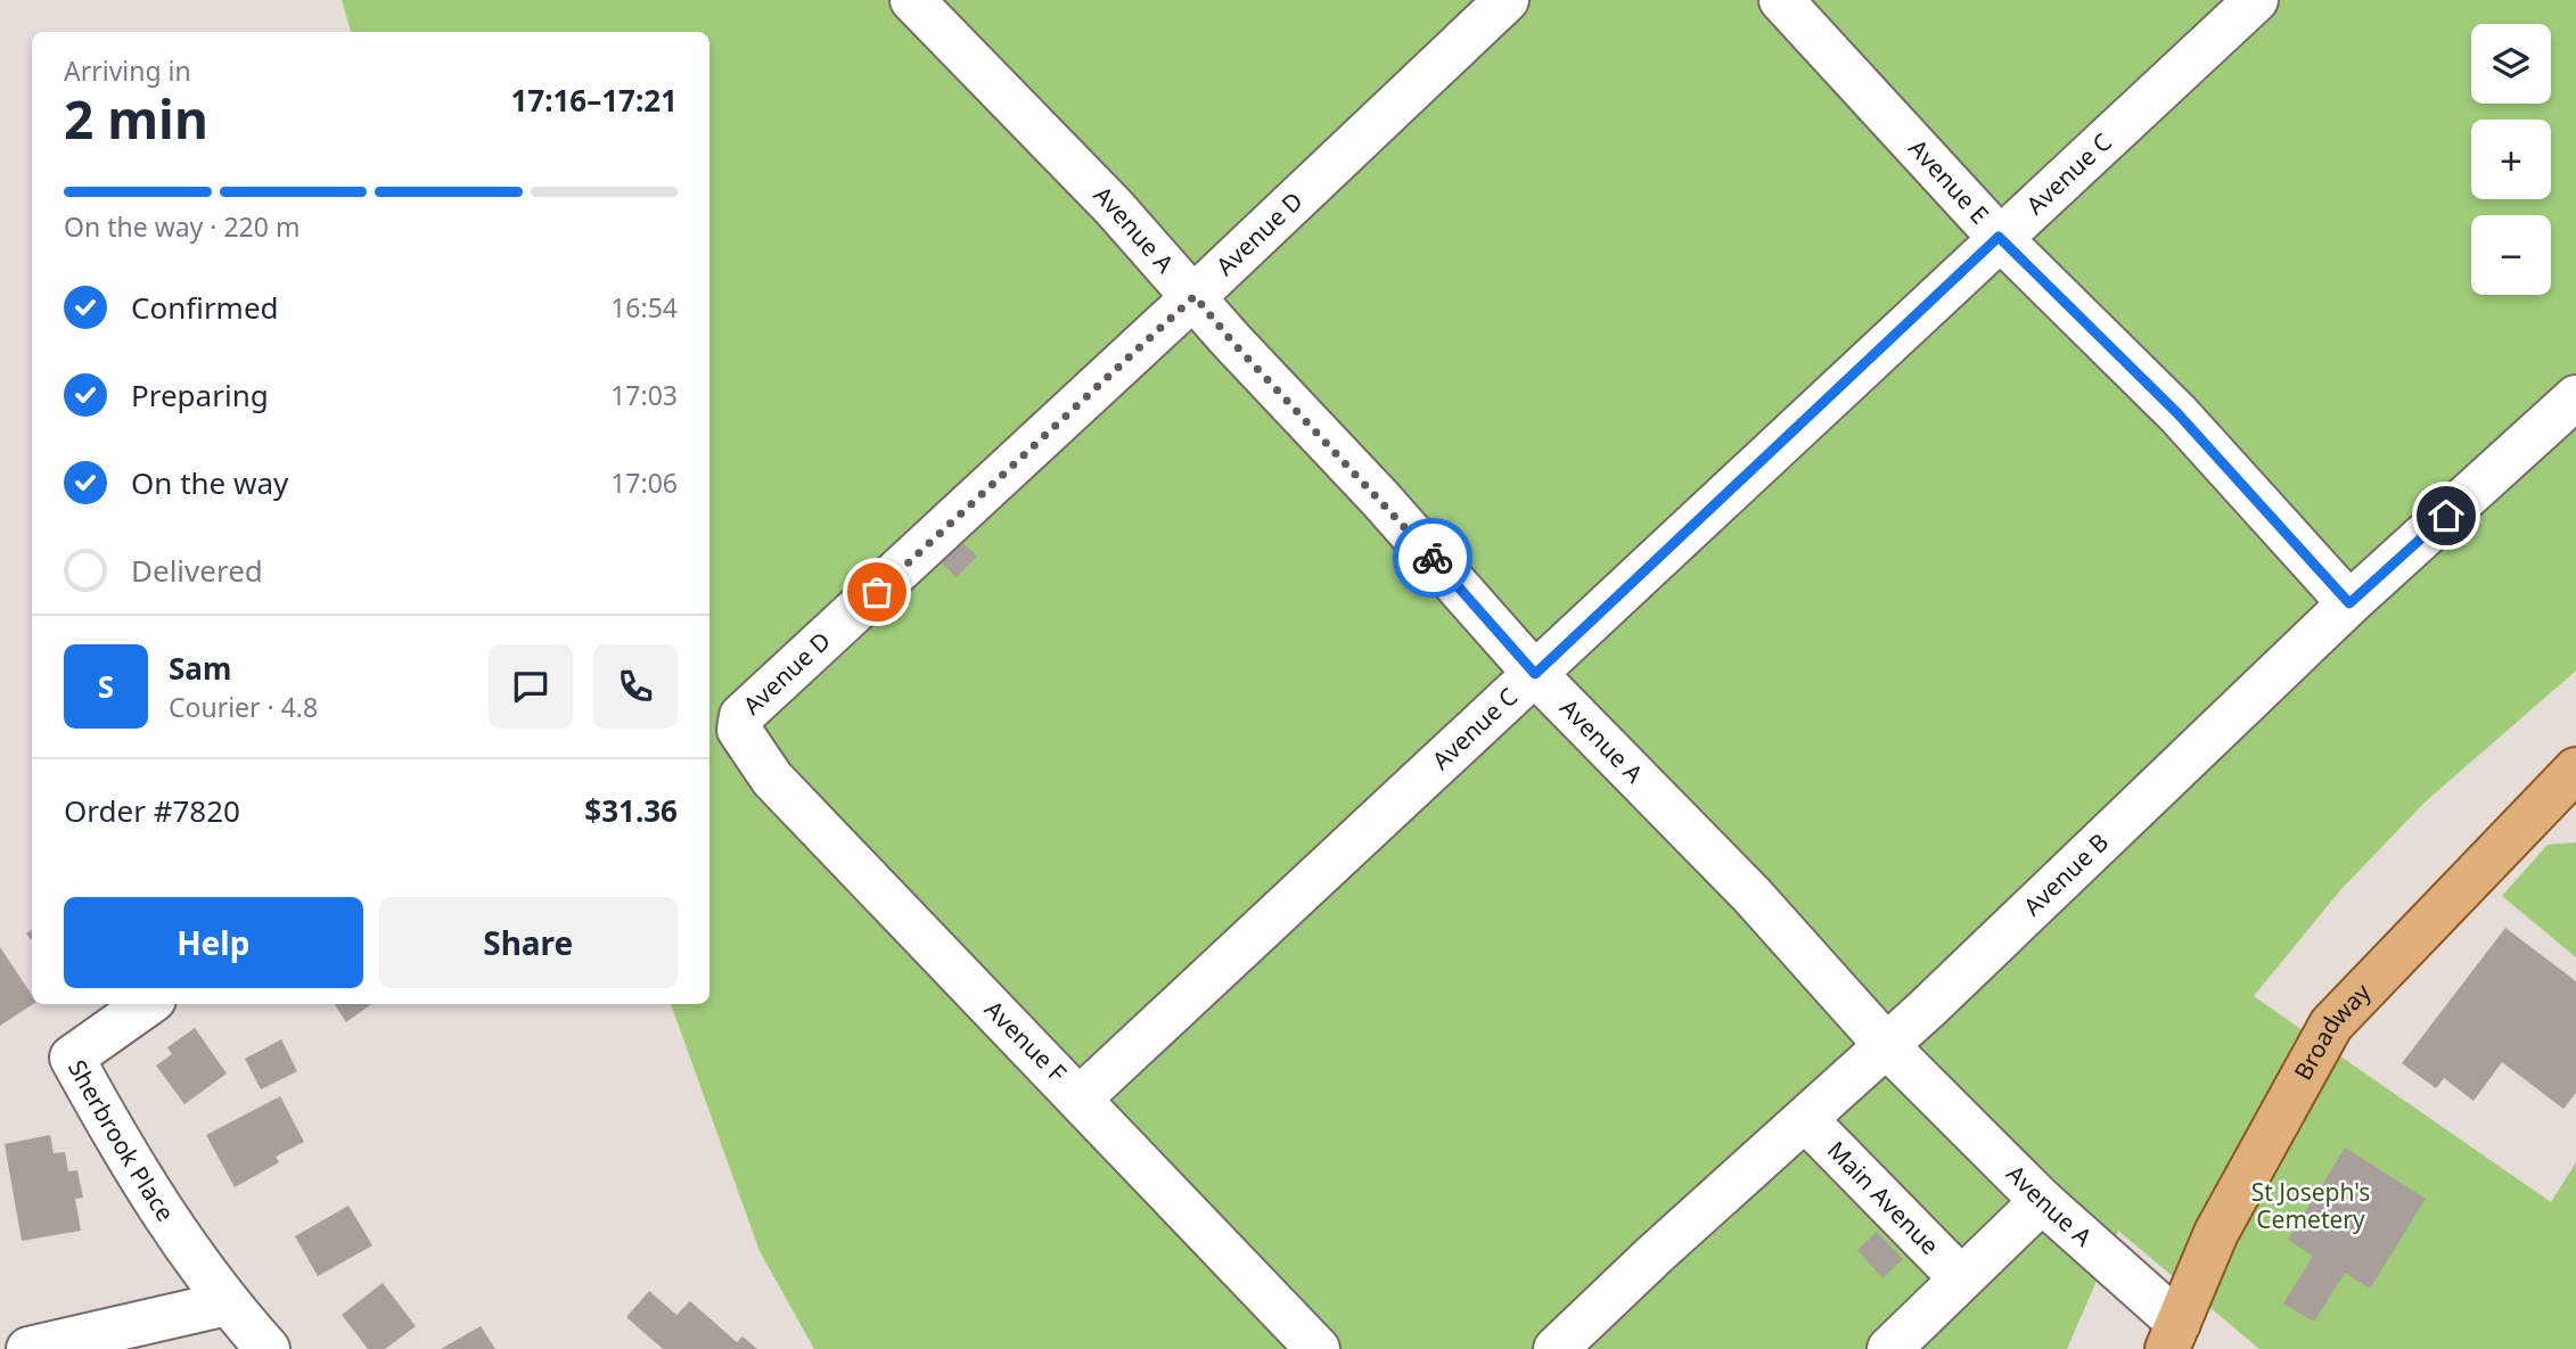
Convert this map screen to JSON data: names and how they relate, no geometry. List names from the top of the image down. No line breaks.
{"streets":{"main road":["Broadway"],"street":["Avenue C","Avenue E","Avenue A","Avenue D","Avenue B","Avenue F","Sherbrook Place","Main Avenue"]},"crossings":[["Avenue C","Avenue E"],["Avenue C","Avenue A"],["Avenue C","Avenue F"],["Avenue E","Avenue B"],["Avenue A","Avenue D"],["Avenue A","Avenue B"],["Avenue A","Broadway"],["Avenue D","Avenue F"],["Avenue B","Main Avenue"]],"parks":["St Joseph's Cemetery"],"page":{"map_buttons":["+","−"],"heading":["2 min","Arriving in","17:16–17:21"],"panel":["Sam","Courier · 4.8","Order #7820","$31.36"],"bar":"On the way · 220 m","list":[["Confirmed","16:54"],["Preparing","17:03"],["On the way","17:06"],"Delivered"],"round":"S","buttons":["Help","Share"]}}
